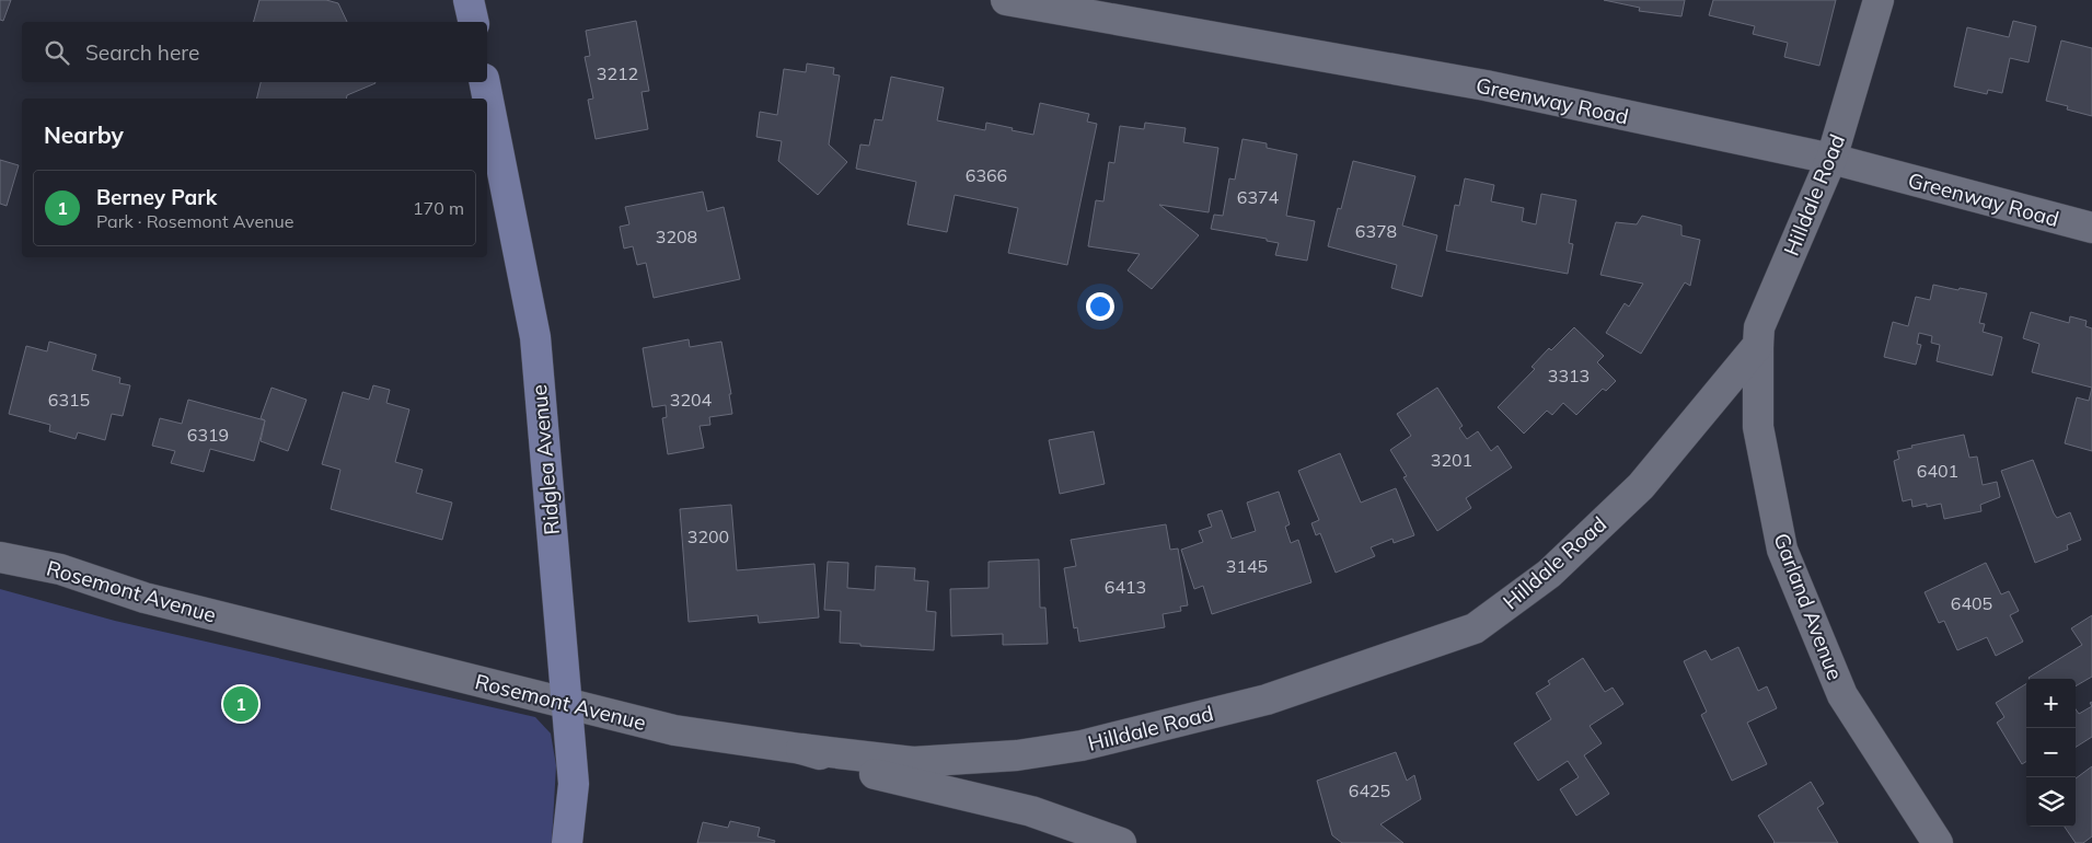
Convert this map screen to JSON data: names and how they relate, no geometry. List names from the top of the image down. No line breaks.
{"streets":{"street":["Greenway Road","Hilldale Road","Ridglea Avenue","Rosemont Avenue","Garland Avenue"]},"crossings":[["Greenway Road","Hilldale Road"],["Hilldale Road","Rosemont Avenue"],["Hilldale Road","Garland Avenue"],["Ridglea Avenue","Rosemont Avenue"]],"house_numbers":["3212","6366","6374","6378","3208","3313","6315","3204","6319","3201","6401","3200","3145","6413","6405","6425"],"page":{"search":"Search here","heading":"Nearby","list":[{"mark":"1","name":"Berney Park","note":"Park · Rosemont Avenue","value":"170 m"}],"map_buttons":["+","−"],"pins":"1"}}
